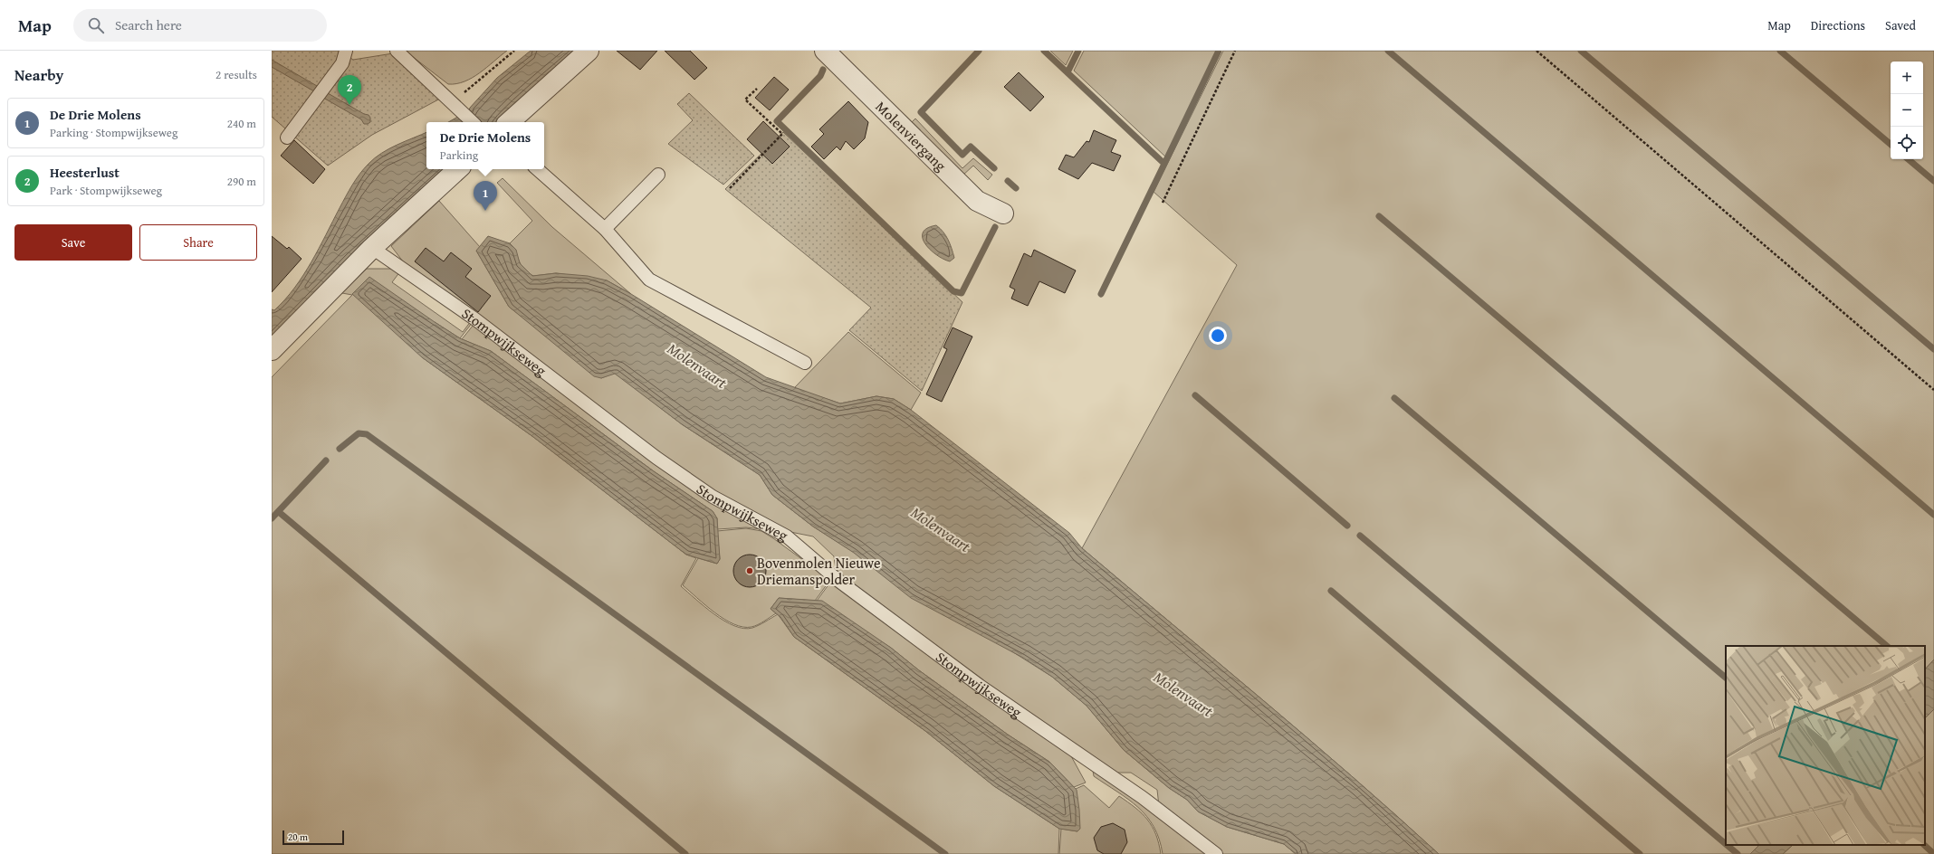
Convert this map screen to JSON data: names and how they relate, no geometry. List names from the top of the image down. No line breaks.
{"streets":{"street":["Molenviergang"],"lane":["Stompwijkseweg"]},"water":["Molenvaart"],"places":["Bovenmolen Nieuwe Driemanspolder"],"scale_bar":"20 m","page":{"header":"Map","search":"Search here","nav":["Map","Directions","Saved"],"heading":["Nearby","2 results"],"map_buttons":["+","−"],"pins":["2","1"],"list":[{"mark":"1","name":"De Drie Molens","note":"Parking · Stompwijkseweg","value":"240 m"},{"mark":"2","name":"Heesterlust","note":"Park · Stompwijkseweg","value":"290 m"}],"popup":["De Drie Molens","Parking"],"buttons":["Save","Share"],"scale":"20 m"}}
